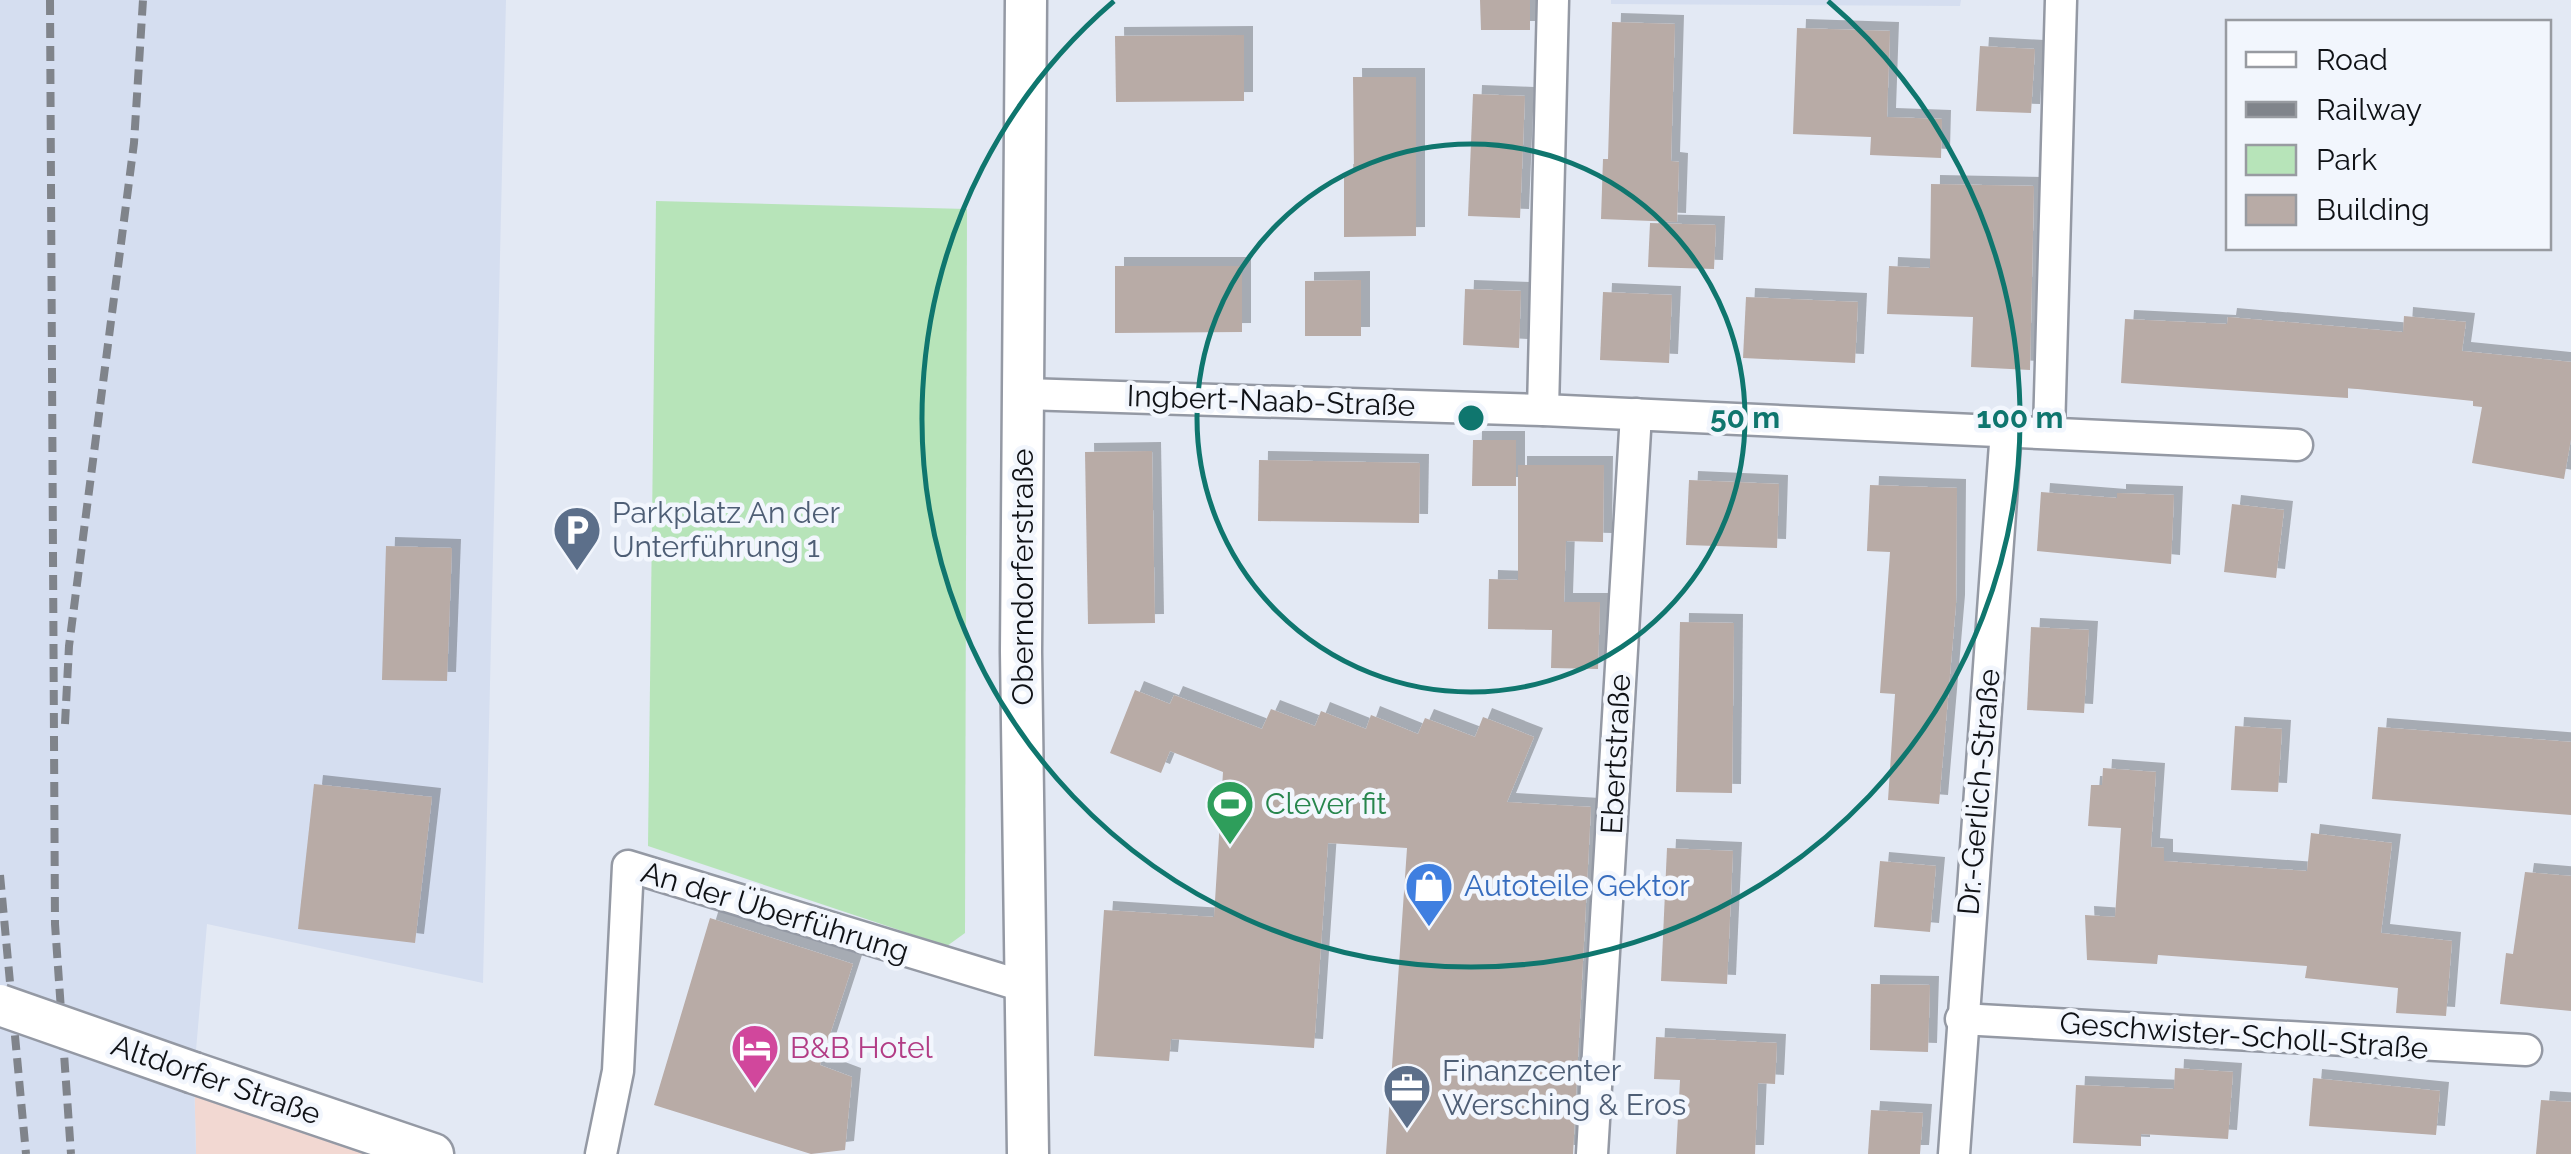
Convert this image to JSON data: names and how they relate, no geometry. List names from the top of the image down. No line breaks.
{"streets":{"main road":["Oberndorferstraße","Altdorfer Straße"],"street":["Ingbert-Naab-Straße","Ebertstraße","Dr.-Gerlich-Straße","An der Überführung","Geschwister-Scholl-Straße"]},"crossings":[["Ingbert-Naab-Straße","Oberndorferstraße"],["Ingbert-Naab-Straße","Ebertstraße"],["Ingbert-Naab-Straße","Dr.-Gerlich-Straße"],["Oberndorferstraße","An der Überführung"],["Dr.-Gerlich-Straße","Geschwister-Scholl-Straße"]],"places":{"parking":["Parkplatz An der Unterführung 1"],"sports":["Clever fit"],"shop":["Autoteile Gektor"],"hotel":["B&B Hotel"],"office":["Finanzcenter Wersching & Eros"]},"legend":["Road","Railway","Park","Building"],"rings":["50 m","100 m"]}
